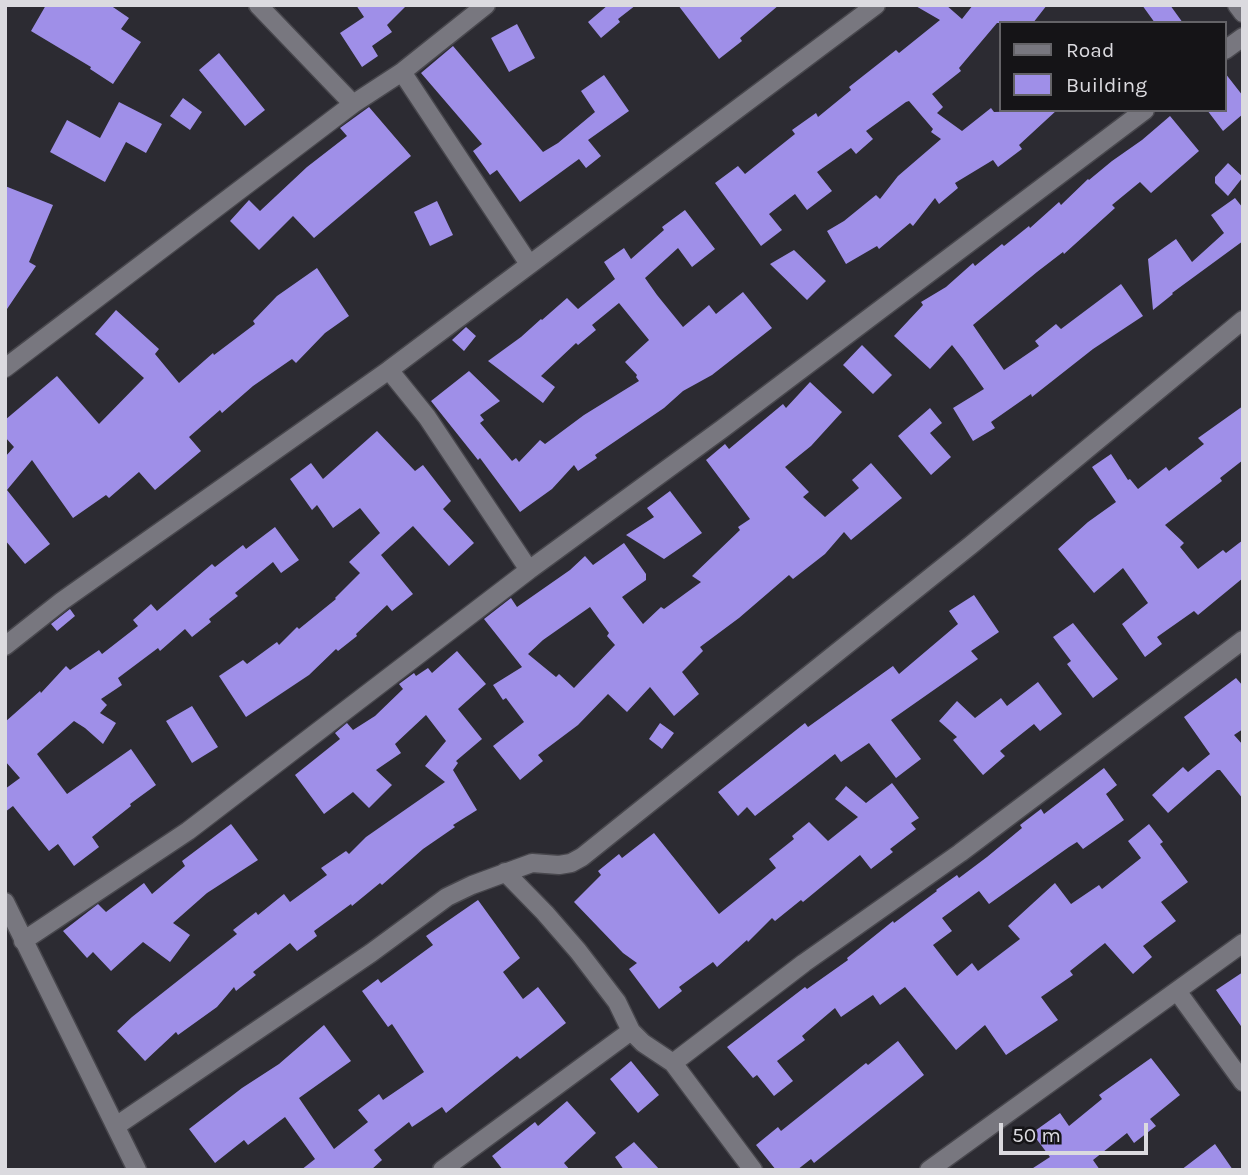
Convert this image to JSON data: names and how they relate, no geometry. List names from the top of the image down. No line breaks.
{"legend":["Road","Building"],"scale_bar":"50 m"}
